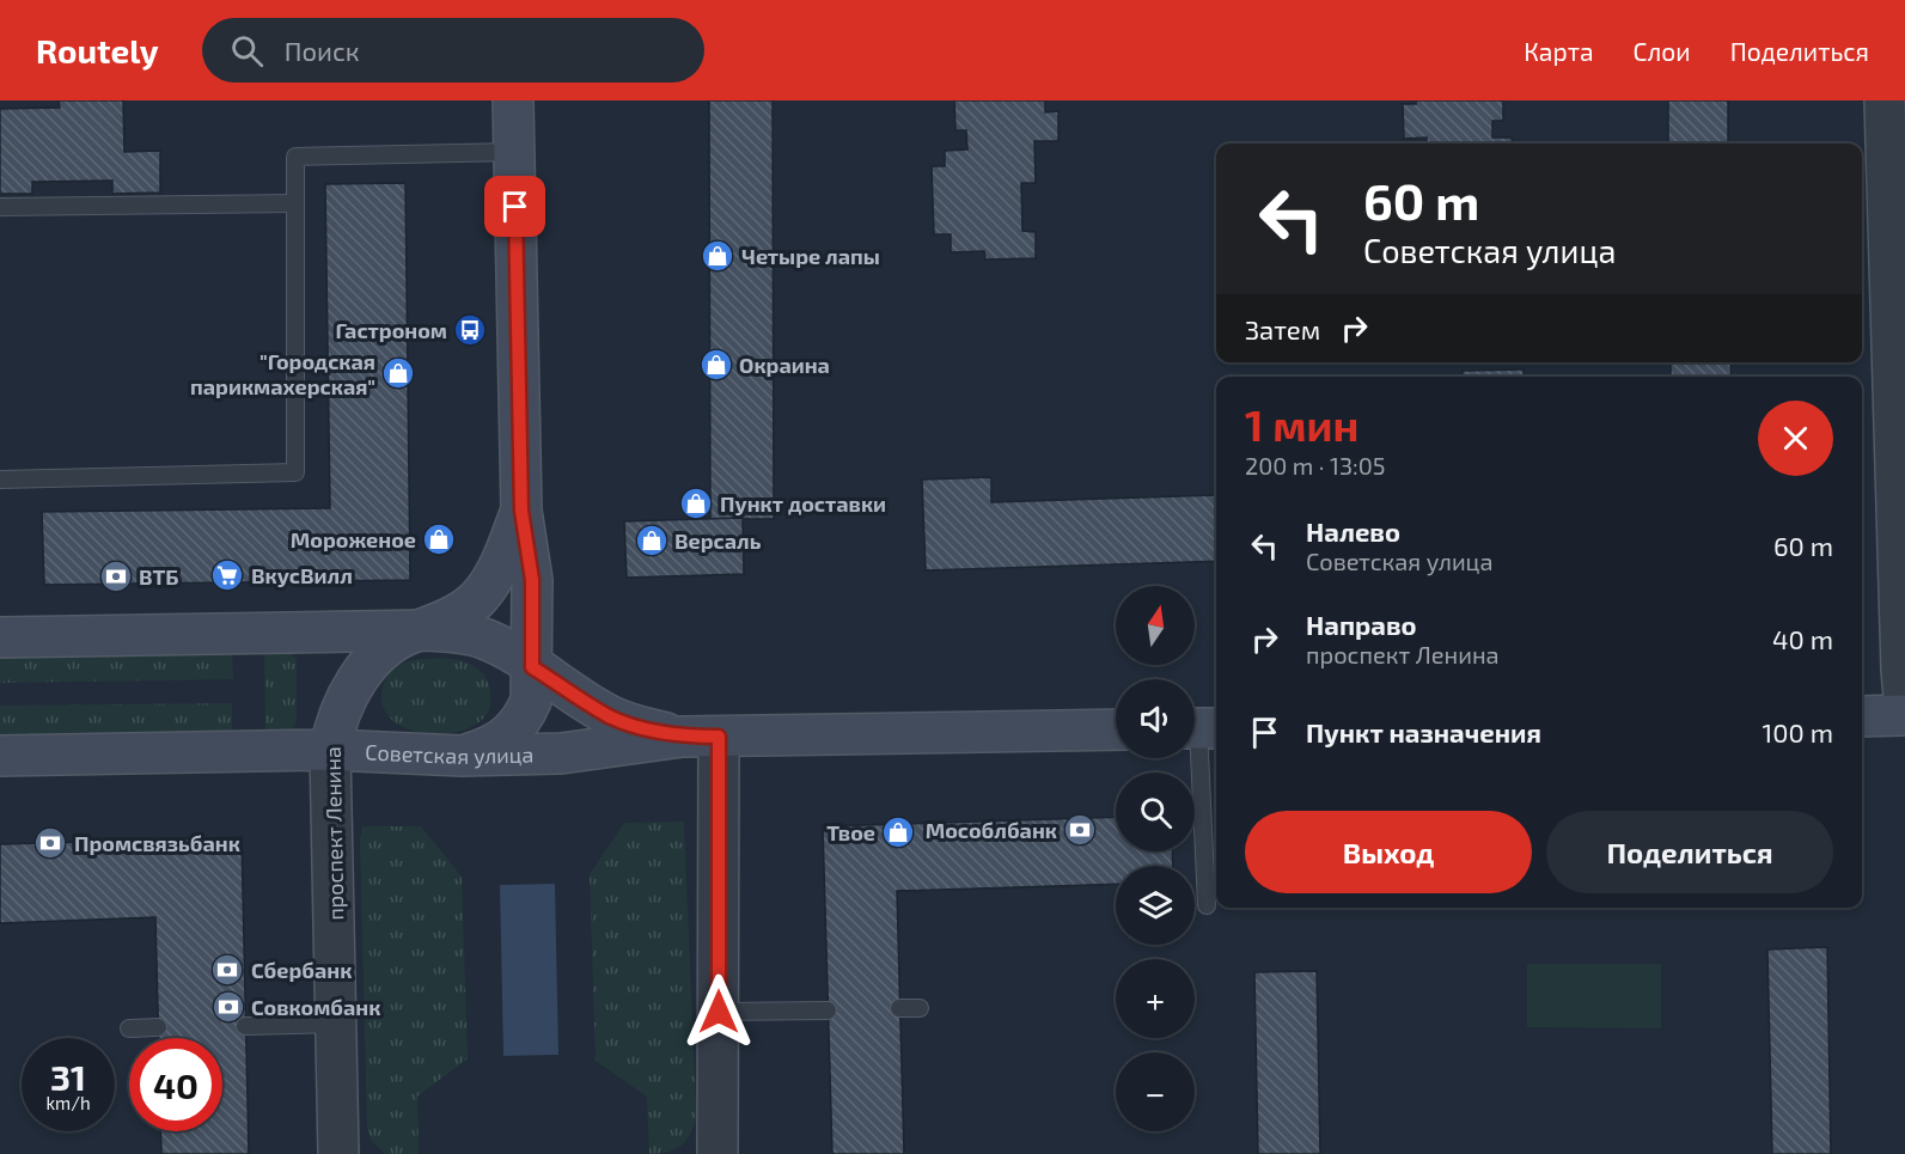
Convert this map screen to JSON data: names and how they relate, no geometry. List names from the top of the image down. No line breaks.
{"streets":{"main road":["Советская улица","проспект Ленина"]},"crossings":[["Советская улица","проспект Ленина"]],"places":{"shop":["Четыре лапы","Окраина","\"Городская парикмахерская\"","Пункт доставки","Мороженое","Версаль","Твое"],"bus stop":["Гастроном"],"supermarket":["ВкусВилл"],"bank":["ВТБ","Мособлбанк","Промсвязьбанк","Сбербанк","Совкомбанк"]},"north":"top","page":{"header":"Routely","search":"Поиск","nav":["Карта","Слои","Поделиться"],"turn":["60 m","Советская улица"],"then":"Затем","heading":["1 мин","200 m · 13:05"],"list":[{"name":"Налево","note":"Советская улица","value":"60 m"},{"name":"Направо","note":"проспект Ленина","value":"40 m"},{"name":"Пункт назначения","value":"100 m"}],"map_buttons":["+","−"],"buttons":["Выход","Поделиться"],"speed":"31 km/h","limit":"40"}}
